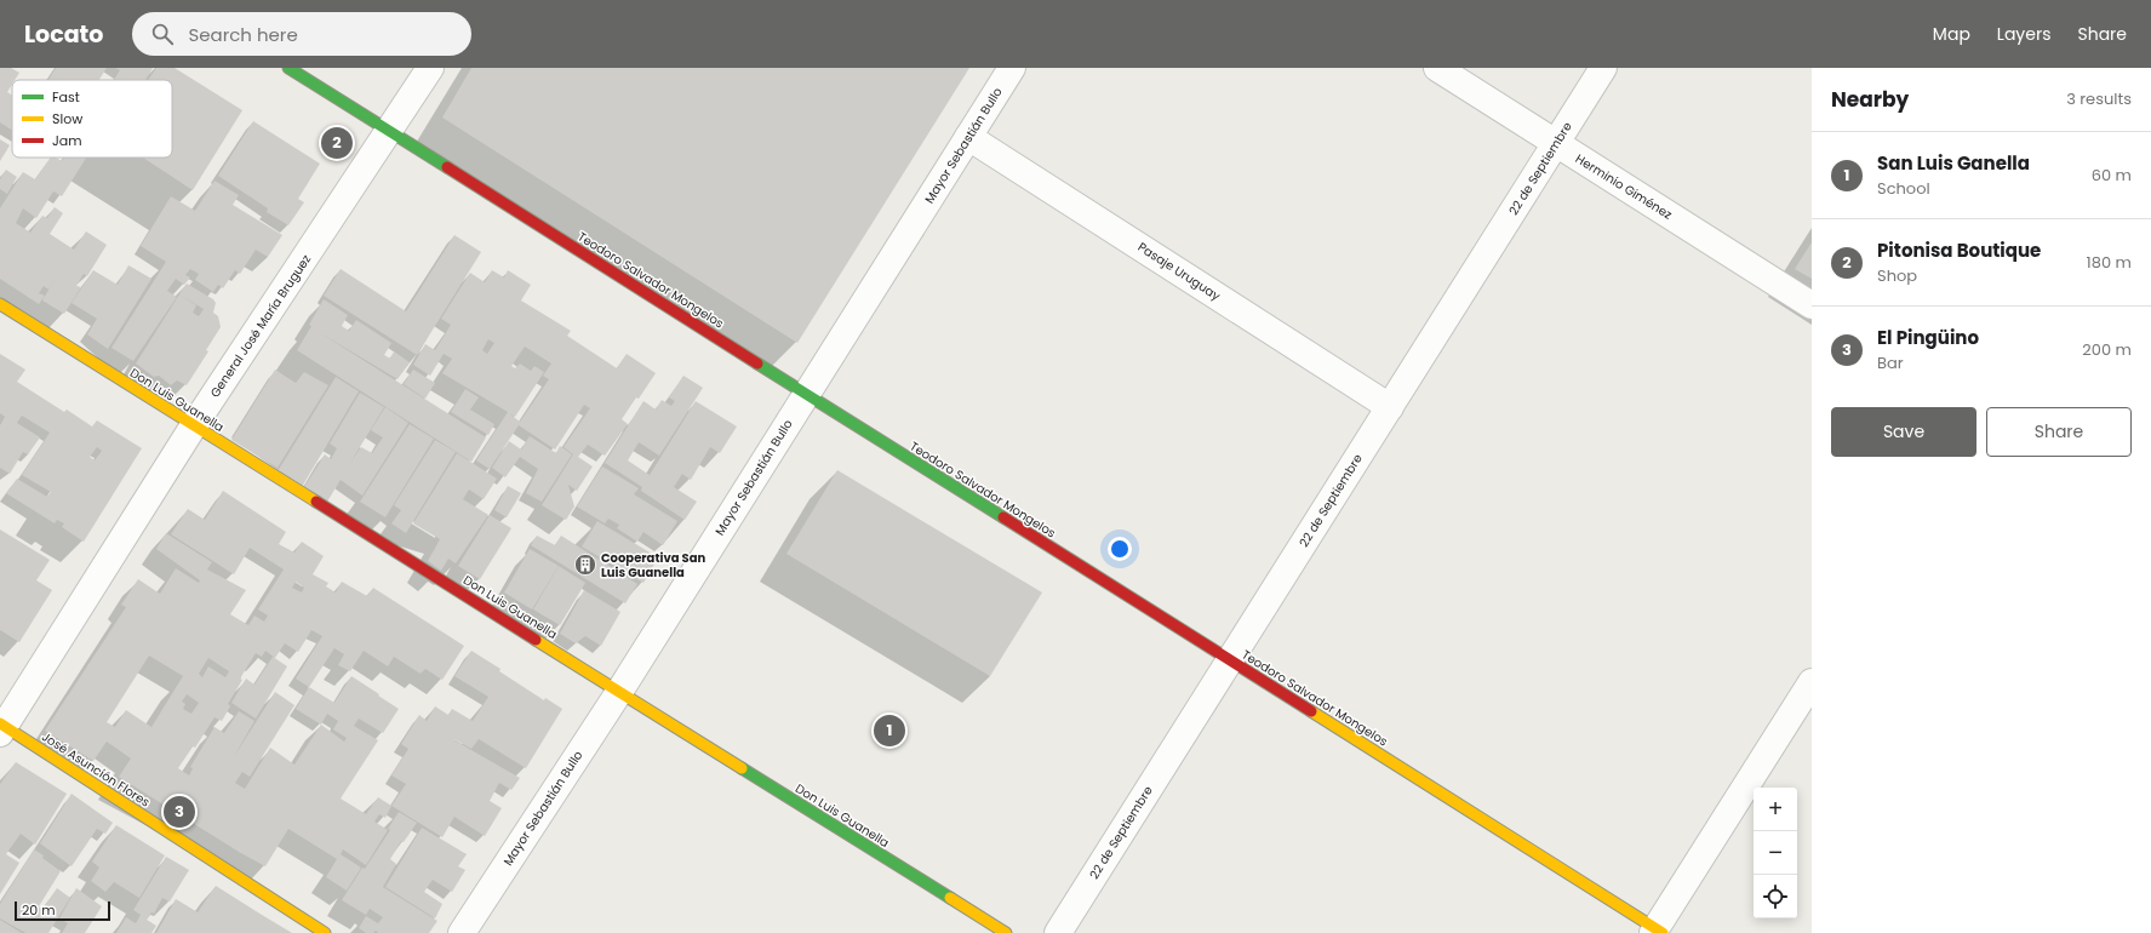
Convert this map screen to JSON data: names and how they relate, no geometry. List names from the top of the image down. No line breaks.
{"streets":{"street":["Mayor Sebastián Bullo","22 de Septiembre","Herminio Giménez","Pasaje Uruguay","Teodoro Salvador Mongelos","General José María Bruguez","Don Luis Guanella","José Asunción Flores"]},"crossings":[["Mayor Sebastián Bullo","Pasaje Uruguay"],["Mayor Sebastián Bullo","Teodoro Salvador Mongelos"],["Mayor Sebastián Bullo","Don Luis Guanella"],["22 de Septiembre","Herminio Giménez"],["22 de Septiembre","Pasaje Uruguay"],["22 de Septiembre","Teodoro Salvador Mongelos"],["Teodoro Salvador Mongelos","General José María Bruguez"],["General José María Bruguez","Don Luis Guanella"],["General José María Bruguez","José Asunción Flores"]],"places":{"building":["Cooperativa San Luis Guanella"]},"legend":["Fast","Slow","Jam"],"scale_bar":"20 m","page":{"header":"Locato","search":"Search here","nav":["Map","Layers","Share"],"heading":["Nearby","3 results"],"pins":["2","1","3"],"list":[{"mark":"1","name":"San Luis Ganella","note":"School","value":"60 m"},{"mark":"2","name":"Pitonisa Boutique","note":"Shop","value":"180 m"},{"mark":"3","name":"El Pingüino","note":"Bar","value":"200 m"}],"buttons":["Save","Share"],"map_buttons":["+","−"],"scale":"20 m"}}
